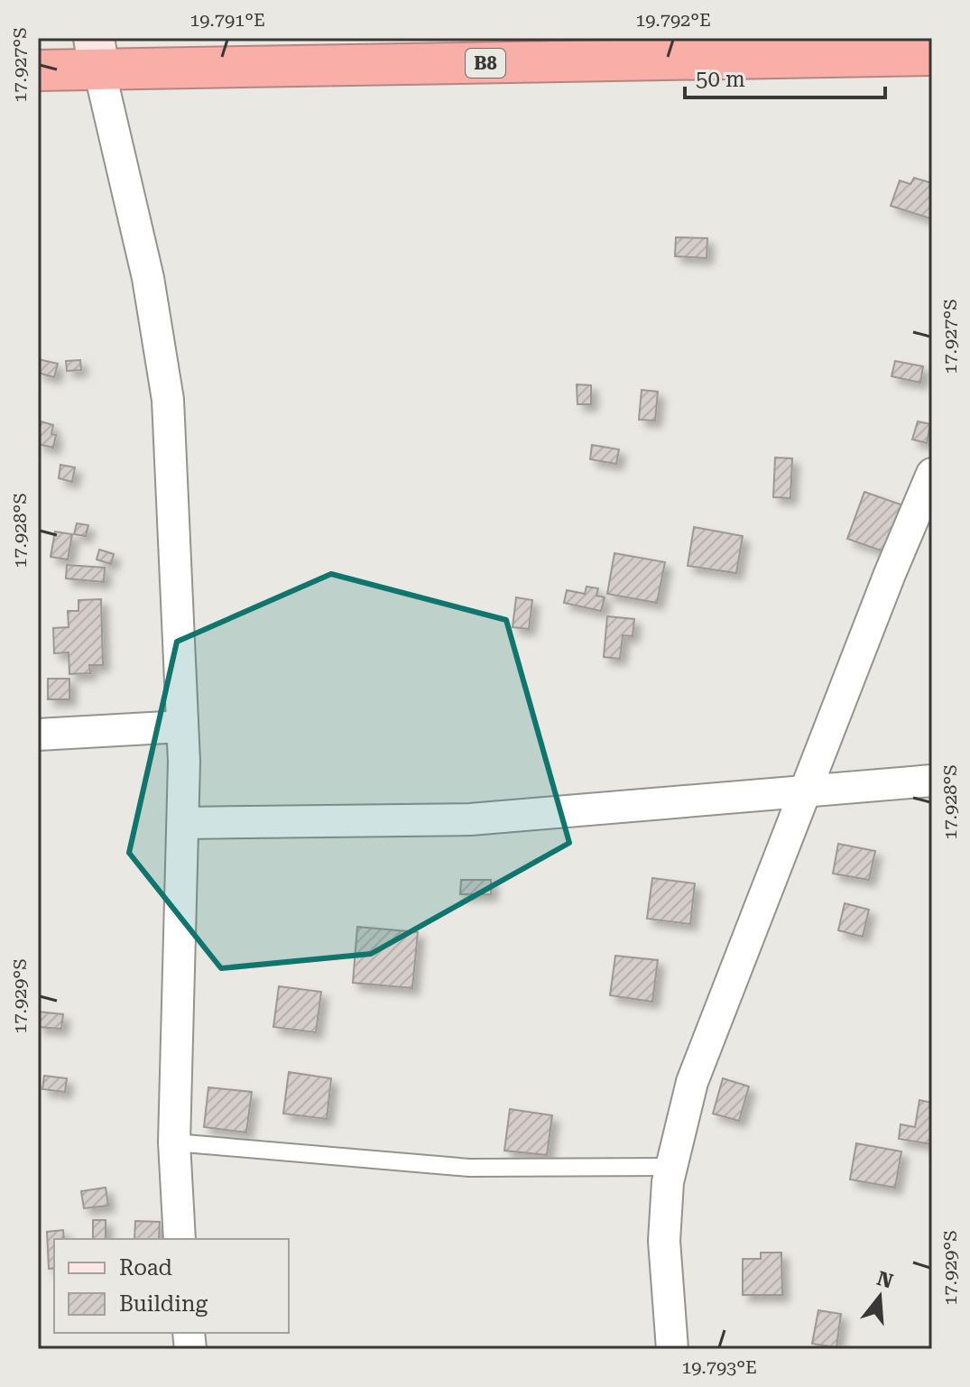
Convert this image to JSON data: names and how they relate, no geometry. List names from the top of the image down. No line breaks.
{"streets":{"highway":["B8"]},"legend":["Road","Building"],"scale_bar":"50 m","north":"top","coordinates":["19.791°E","19.792°E","17.927°S","17.928°S","17.929°S","19.793°E"]}
